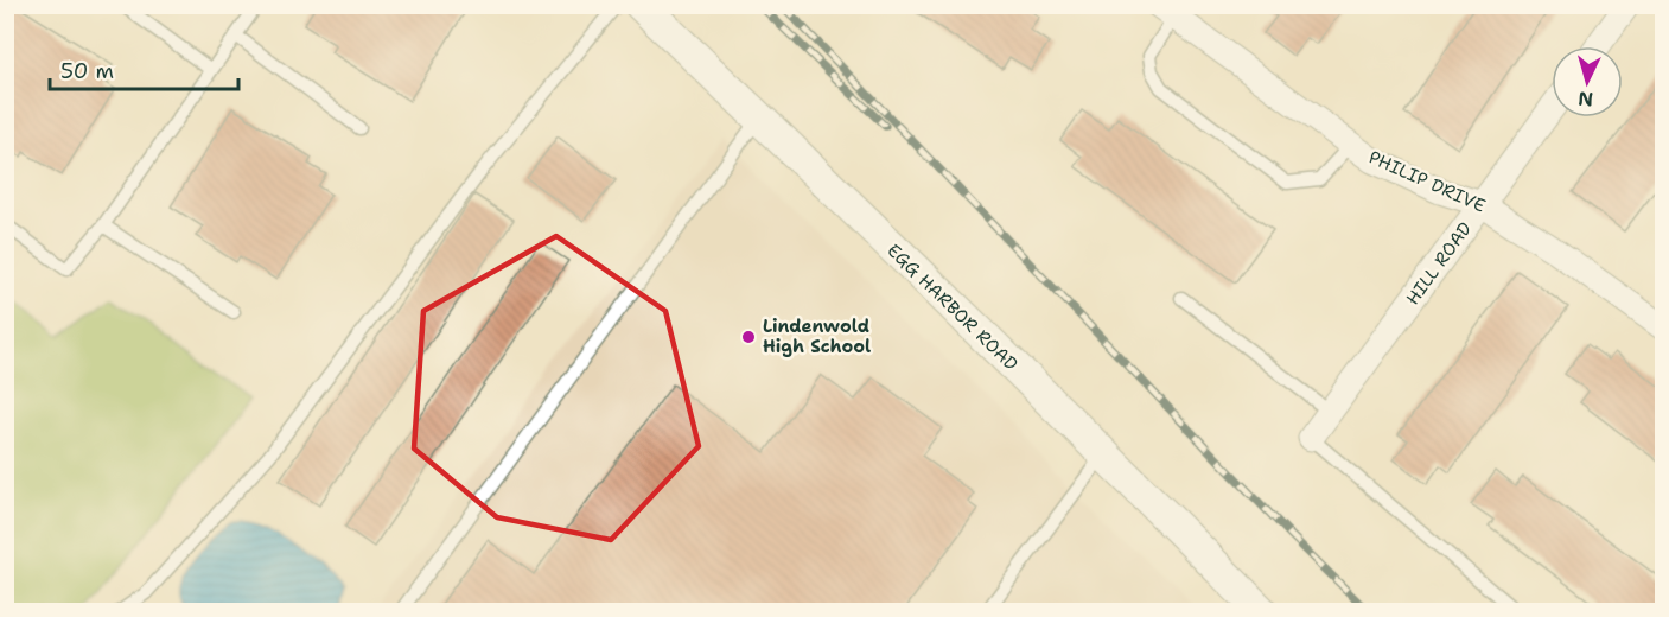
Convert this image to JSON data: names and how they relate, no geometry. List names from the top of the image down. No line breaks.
{"streets":{"street":["PHILIP DRIVE","HILL ROAD","EGG HARBOR ROAD"]},"crossings":[["PHILIP DRIVE","HILL ROAD"]],"places":["Lindenwold High School"],"scale_bar":"50 m","north":"bottom"}
